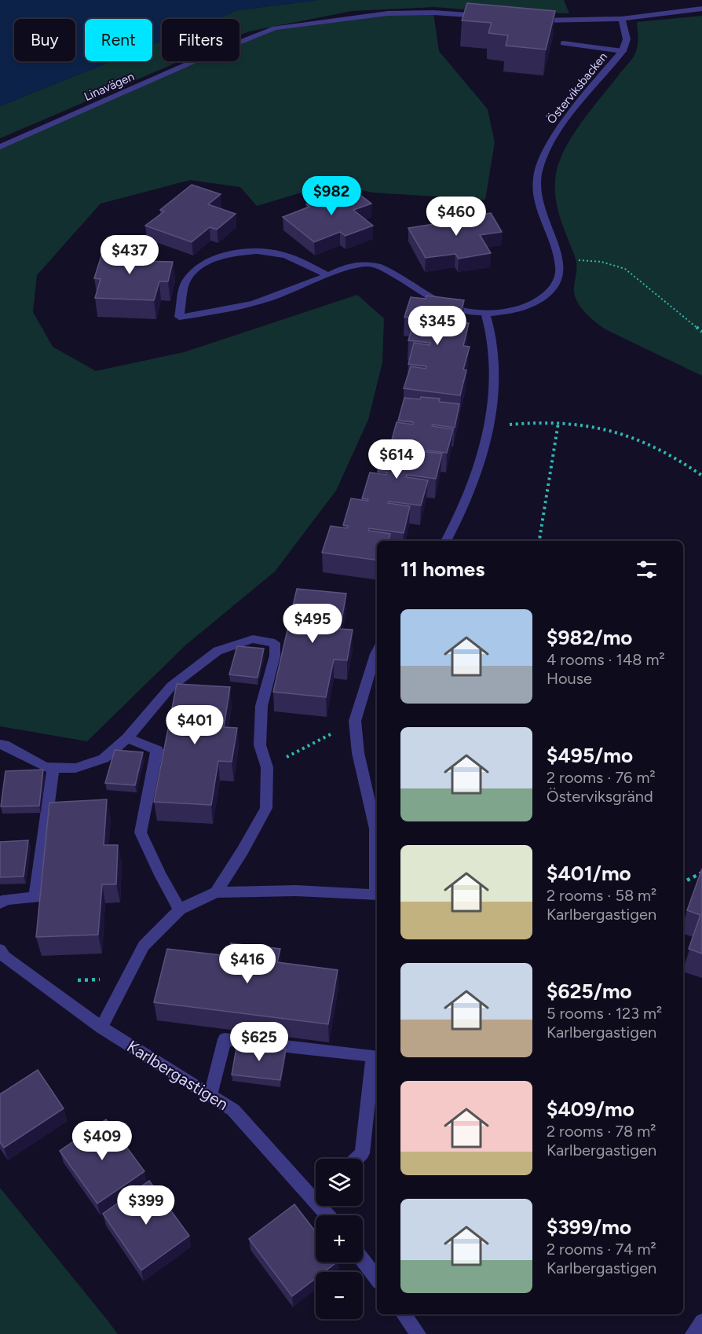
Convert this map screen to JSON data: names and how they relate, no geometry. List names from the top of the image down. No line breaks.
{"streets":{"street":["Linavägen","Österviksbacken","Karlbergastigen"]},"page":{"chip":["Buy","Rent","Filters"],"price":["$982","$460","$437","$345","$614","$495","$401","$416","$625","$409","$399"],"heading":"11 homes","list":[{"name":"$982/mo","note":"4 rooms · 148 m² · House"},{"name":"$495/mo","note":"2 rooms · 76 m² · Österviksgränd"},{"name":"$401/mo","note":"2 rooms · 58 m² · Karlbergastigen"},{"name":"$625/mo","note":"5 rooms · 123 m² · Karlbergastigen"},{"name":"$409/mo","note":"2 rooms · 78 m² · Karlbergastigen"},{"name":"$399/mo","note":"2 rooms · 74 m² · Karlbergastigen"}],"map_buttons":["+","−"]}}
